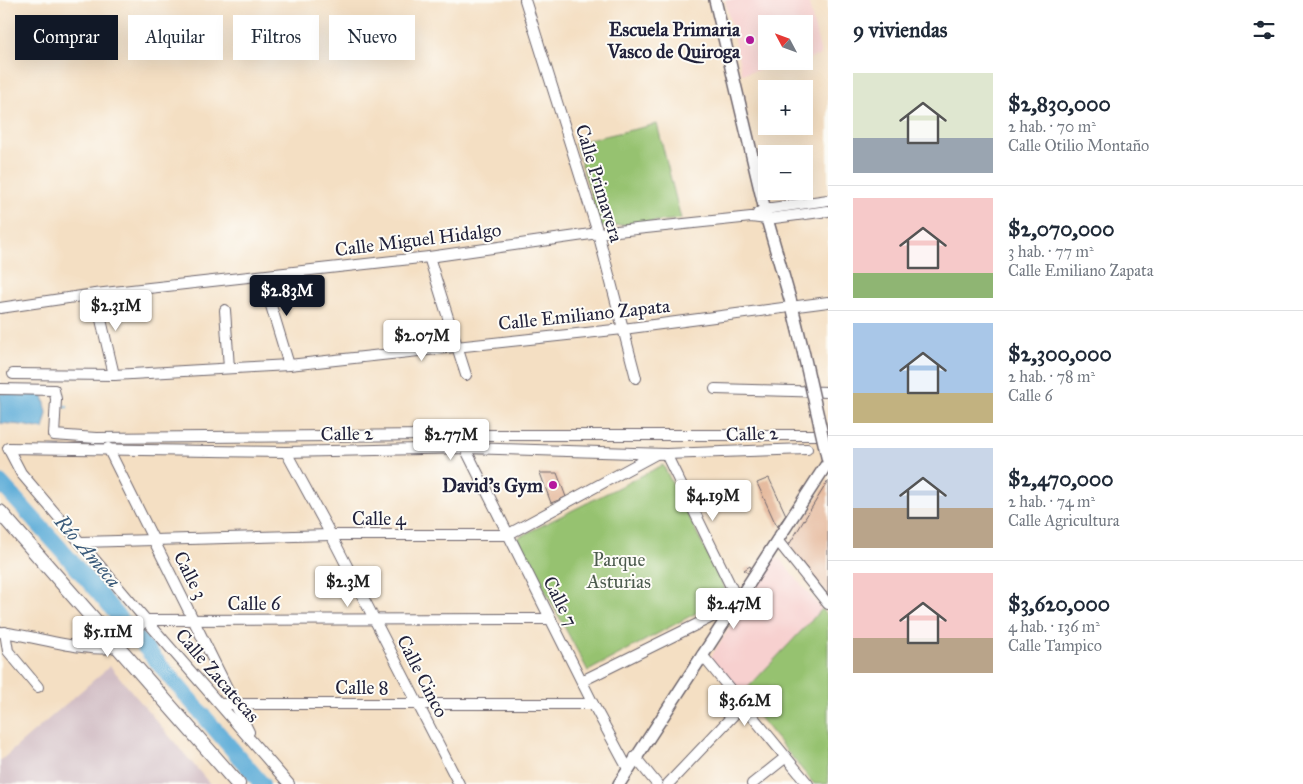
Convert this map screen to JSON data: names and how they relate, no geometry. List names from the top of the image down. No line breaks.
{"streets":{"street":["Calle Primavera","Calle Miguel Hidalgo","Calle Emiliano Zapata","Calle 2","Calle 4","Calle 3","Calle 7","Calle 6","Calle Zacatecas","Calle Cinco","Calle 8"]},"crossings":[["Calle Primavera","Calle Miguel Hidalgo"],["Calle Primavera","Calle Emiliano Zapata"],["Calle 2","Calle 4"],["Calle 2","Calle 3"],["Calle 2","Calle 7"],["Calle 2","Calle Zacatecas"],["Calle 2","Calle Cinco"],["Calle 4","Calle 3"],["Calle 4","Calle 7"],["Calle 4","Calle Zacatecas"],["Calle 4","Calle Cinco"],["Calle 3","Calle 6"],["Calle 3","Calle Zacatecas"],["Calle 3","Calle 8"],["Calle 7","Calle 6"],["Calle 7","Calle 8"],["Calle 6","Calle Zacatecas"],["Calle 6","Calle Cinco"],["Calle Zacatecas","Calle 8"],["Calle Cinco","Calle 8"]],"water":["Río Ameca"],"parks":["Parque Asturias"],"places":["Escuela Primaria Vasco de Quiroga","David's Gym"],"north":"top left","page":{"heading":"9 viviendas","map_buttons":["+","−"],"chip":["Comprar","Alquilar","Filtros","Nuevo"],"list":[{"name":"$2,830,000","note":"2 hab. · 70 m² · Calle Otilio Montaño"},{"name":"$2,070,000","note":"3 hab. · 77 m² · Calle Emiliano Zapata"},{"name":"$2,300,000","note":"2 hab. · 78 m² · Calle 6"},{"name":"$2,470,000","note":"2 hab. · 74 m² · Calle Agricultura"},{"name":"$3,620,000","note":"4 hab. · 136 m² · Calle Tampico"}],"price":["$2.83M","$2.31M","$2.07M","$2.77M","$4.19M","$2.3M","$2.47M","$5.11M","$3.62M"]}}
